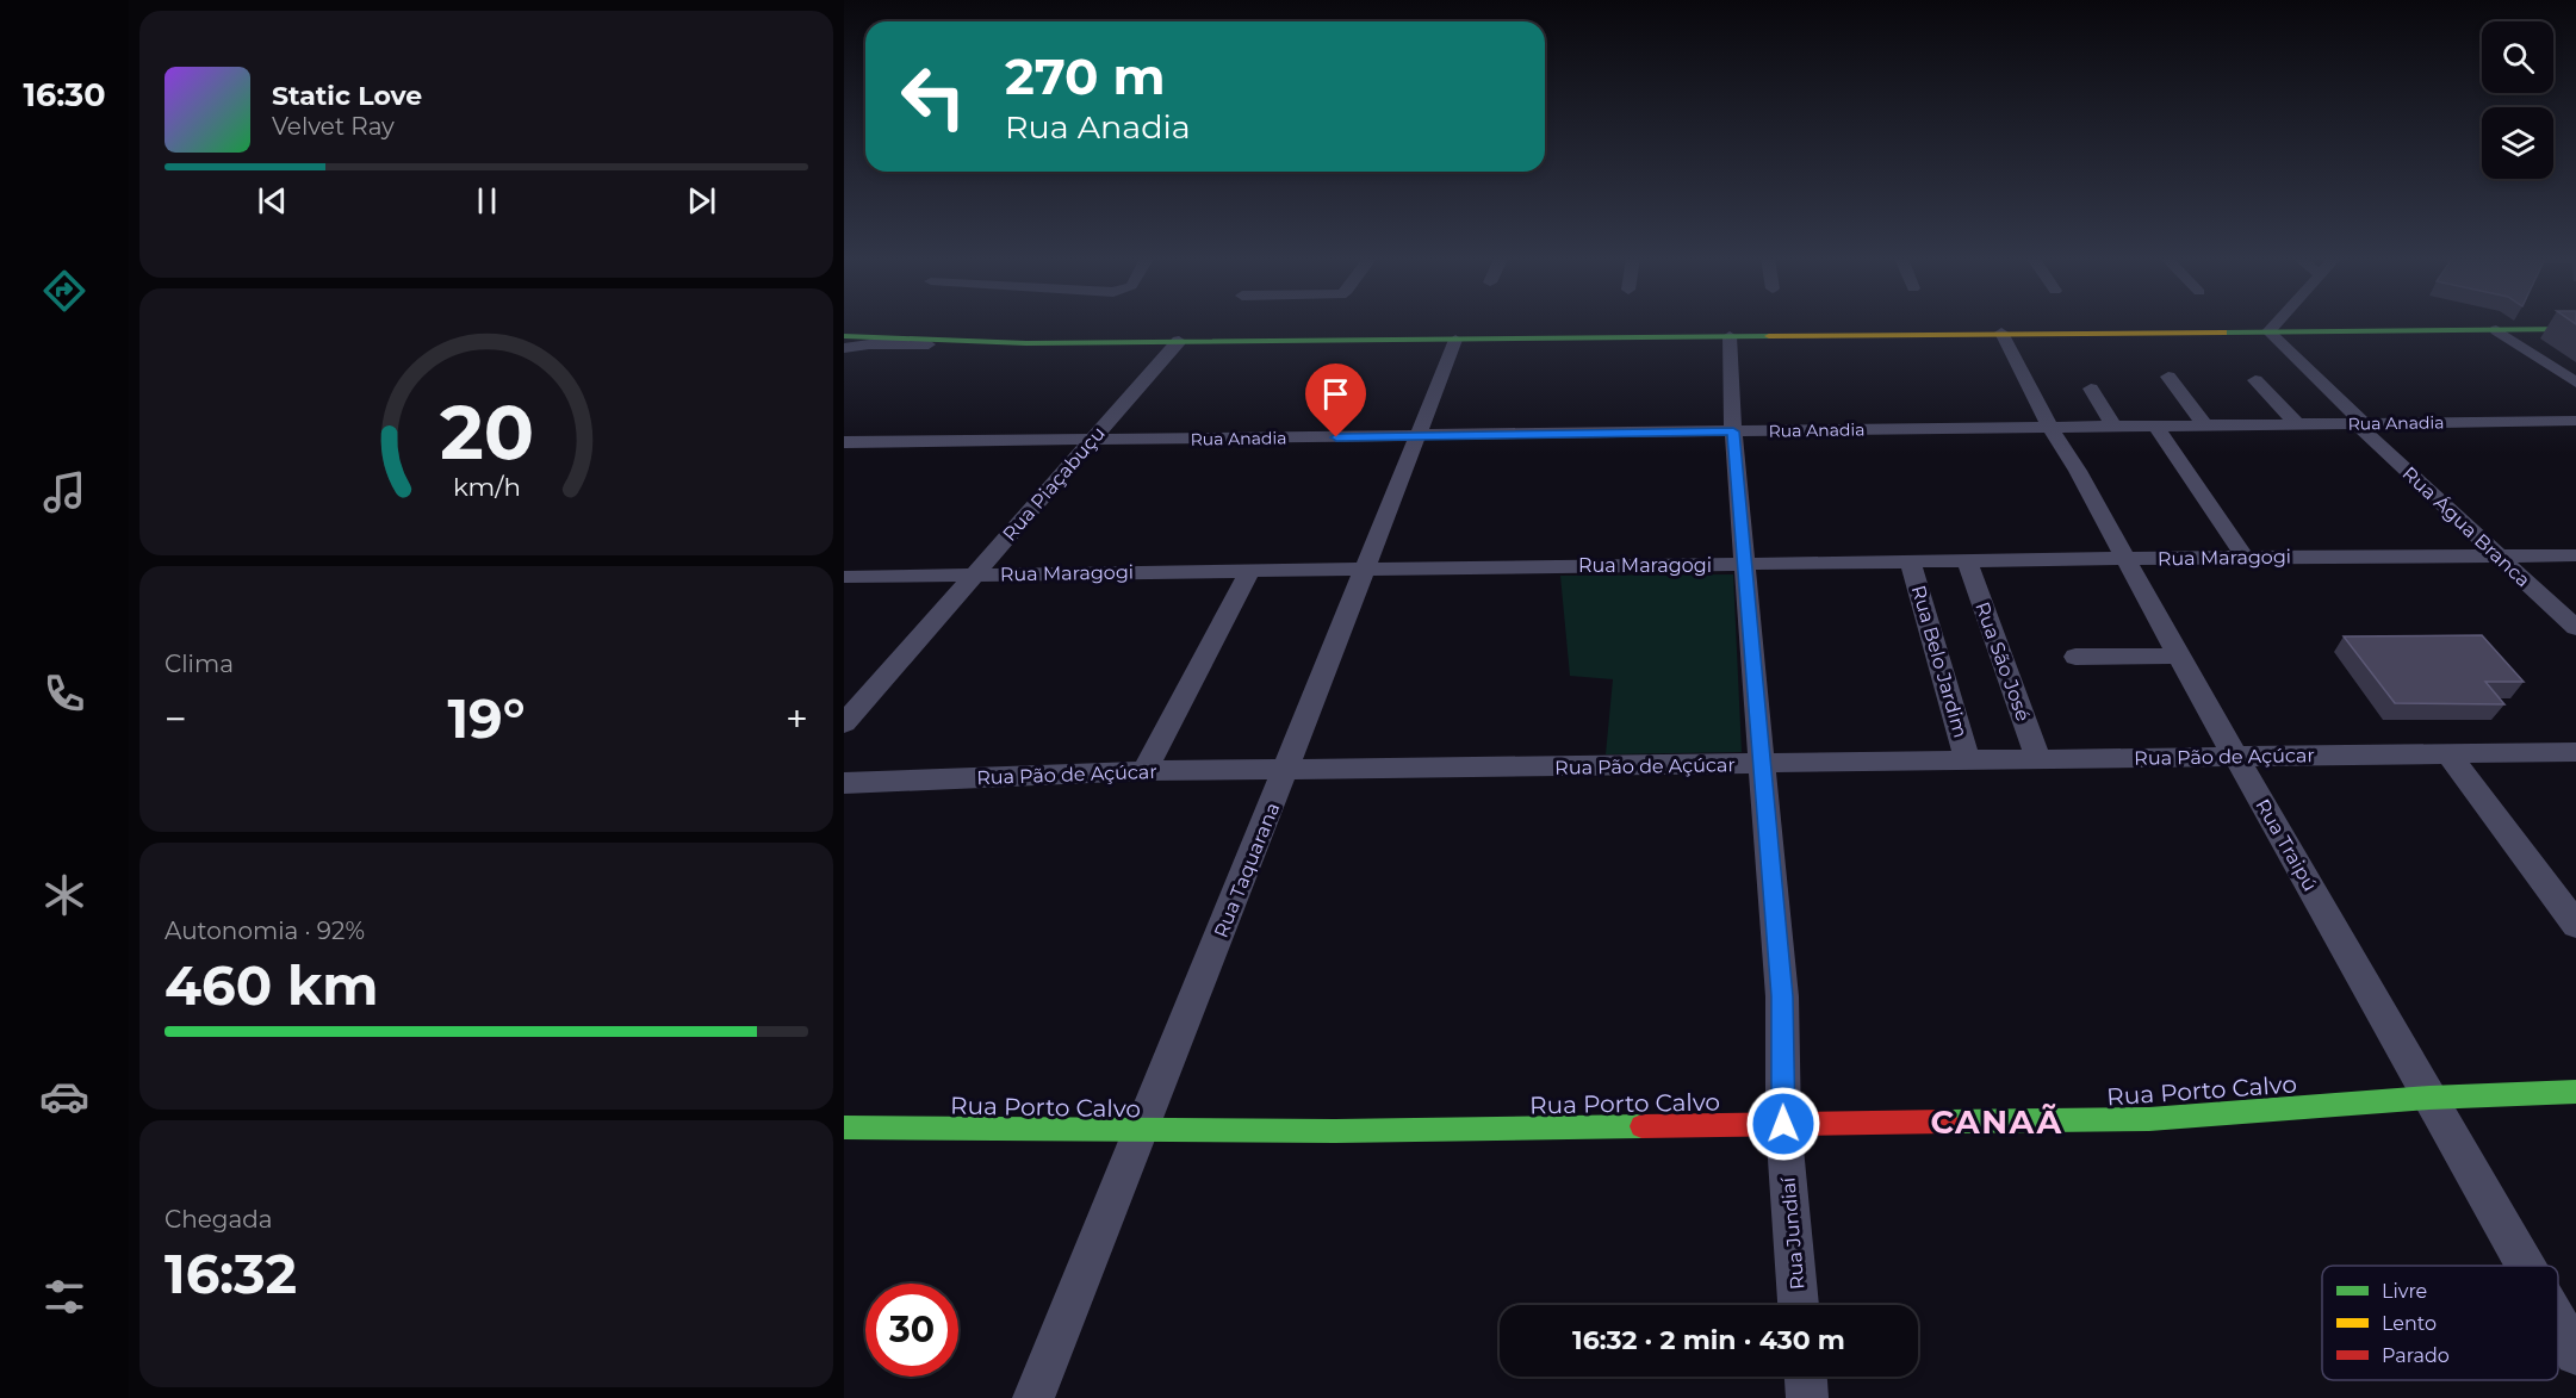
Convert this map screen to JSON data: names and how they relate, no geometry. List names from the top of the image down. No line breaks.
{"streets":{"street":["Rua Anadia","Rua Piaçabuçu","Rua Água Branca","Rua Maragogi","Rua Belo Jardim","Rua São José","Rua Pão de Açúcar","Rua Traipú","Rua Taquarana","Rua Porto Calvo","Rua Jundiaí"]},"crossings":[["Rua Anadia","Rua Piaçabuçu"],["Rua Anadia","Rua Água Branca"],["Rua Anadia","Rua Traipú"],["Rua Anadia","Rua Taquarana"],["Rua Anadia","Rua Jundiaí"],["Rua Piaçabuçu","Rua Maragogi"],["Rua Água Branca","Rua Maragogi"],["Rua Maragogi","Rua Belo Jardim"],["Rua Maragogi","Rua São José"],["Rua Maragogi","Rua Traipú"],["Rua Maragogi","Rua Taquarana"],["Rua Maragogi","Rua Jundiaí"],["Rua Belo Jardim","Rua Pão de Açúcar"],["Rua São José","Rua Pão de Açúcar"],["Rua Pão de Açúcar","Rua Traipú"],["Rua Pão de Açúcar","Rua Taquarana"],["Rua Pão de Açúcar","Rua Jundiaí"],["Rua Traipú","Rua Porto Calvo"],["Rua Taquarana","Rua Porto Calvo"],["Rua Porto Calvo","Rua Jundiaí"]],"districts":["CANAÃ"],"legend":["Livre","Lento","Parado"],"page":{"tabs":"16:30","turn":["270 m","Rua Anadia"],"song":["Static Love","Velvet Ray"],"tile":["Clima",["Autonomia · 92%","460 km"],["Chegada","16:32"]],"heat":["−","19°","+"],"limit":"30","trip":"16:32 · 2 min · 430 m","gauge":["20","km/h"]}}
